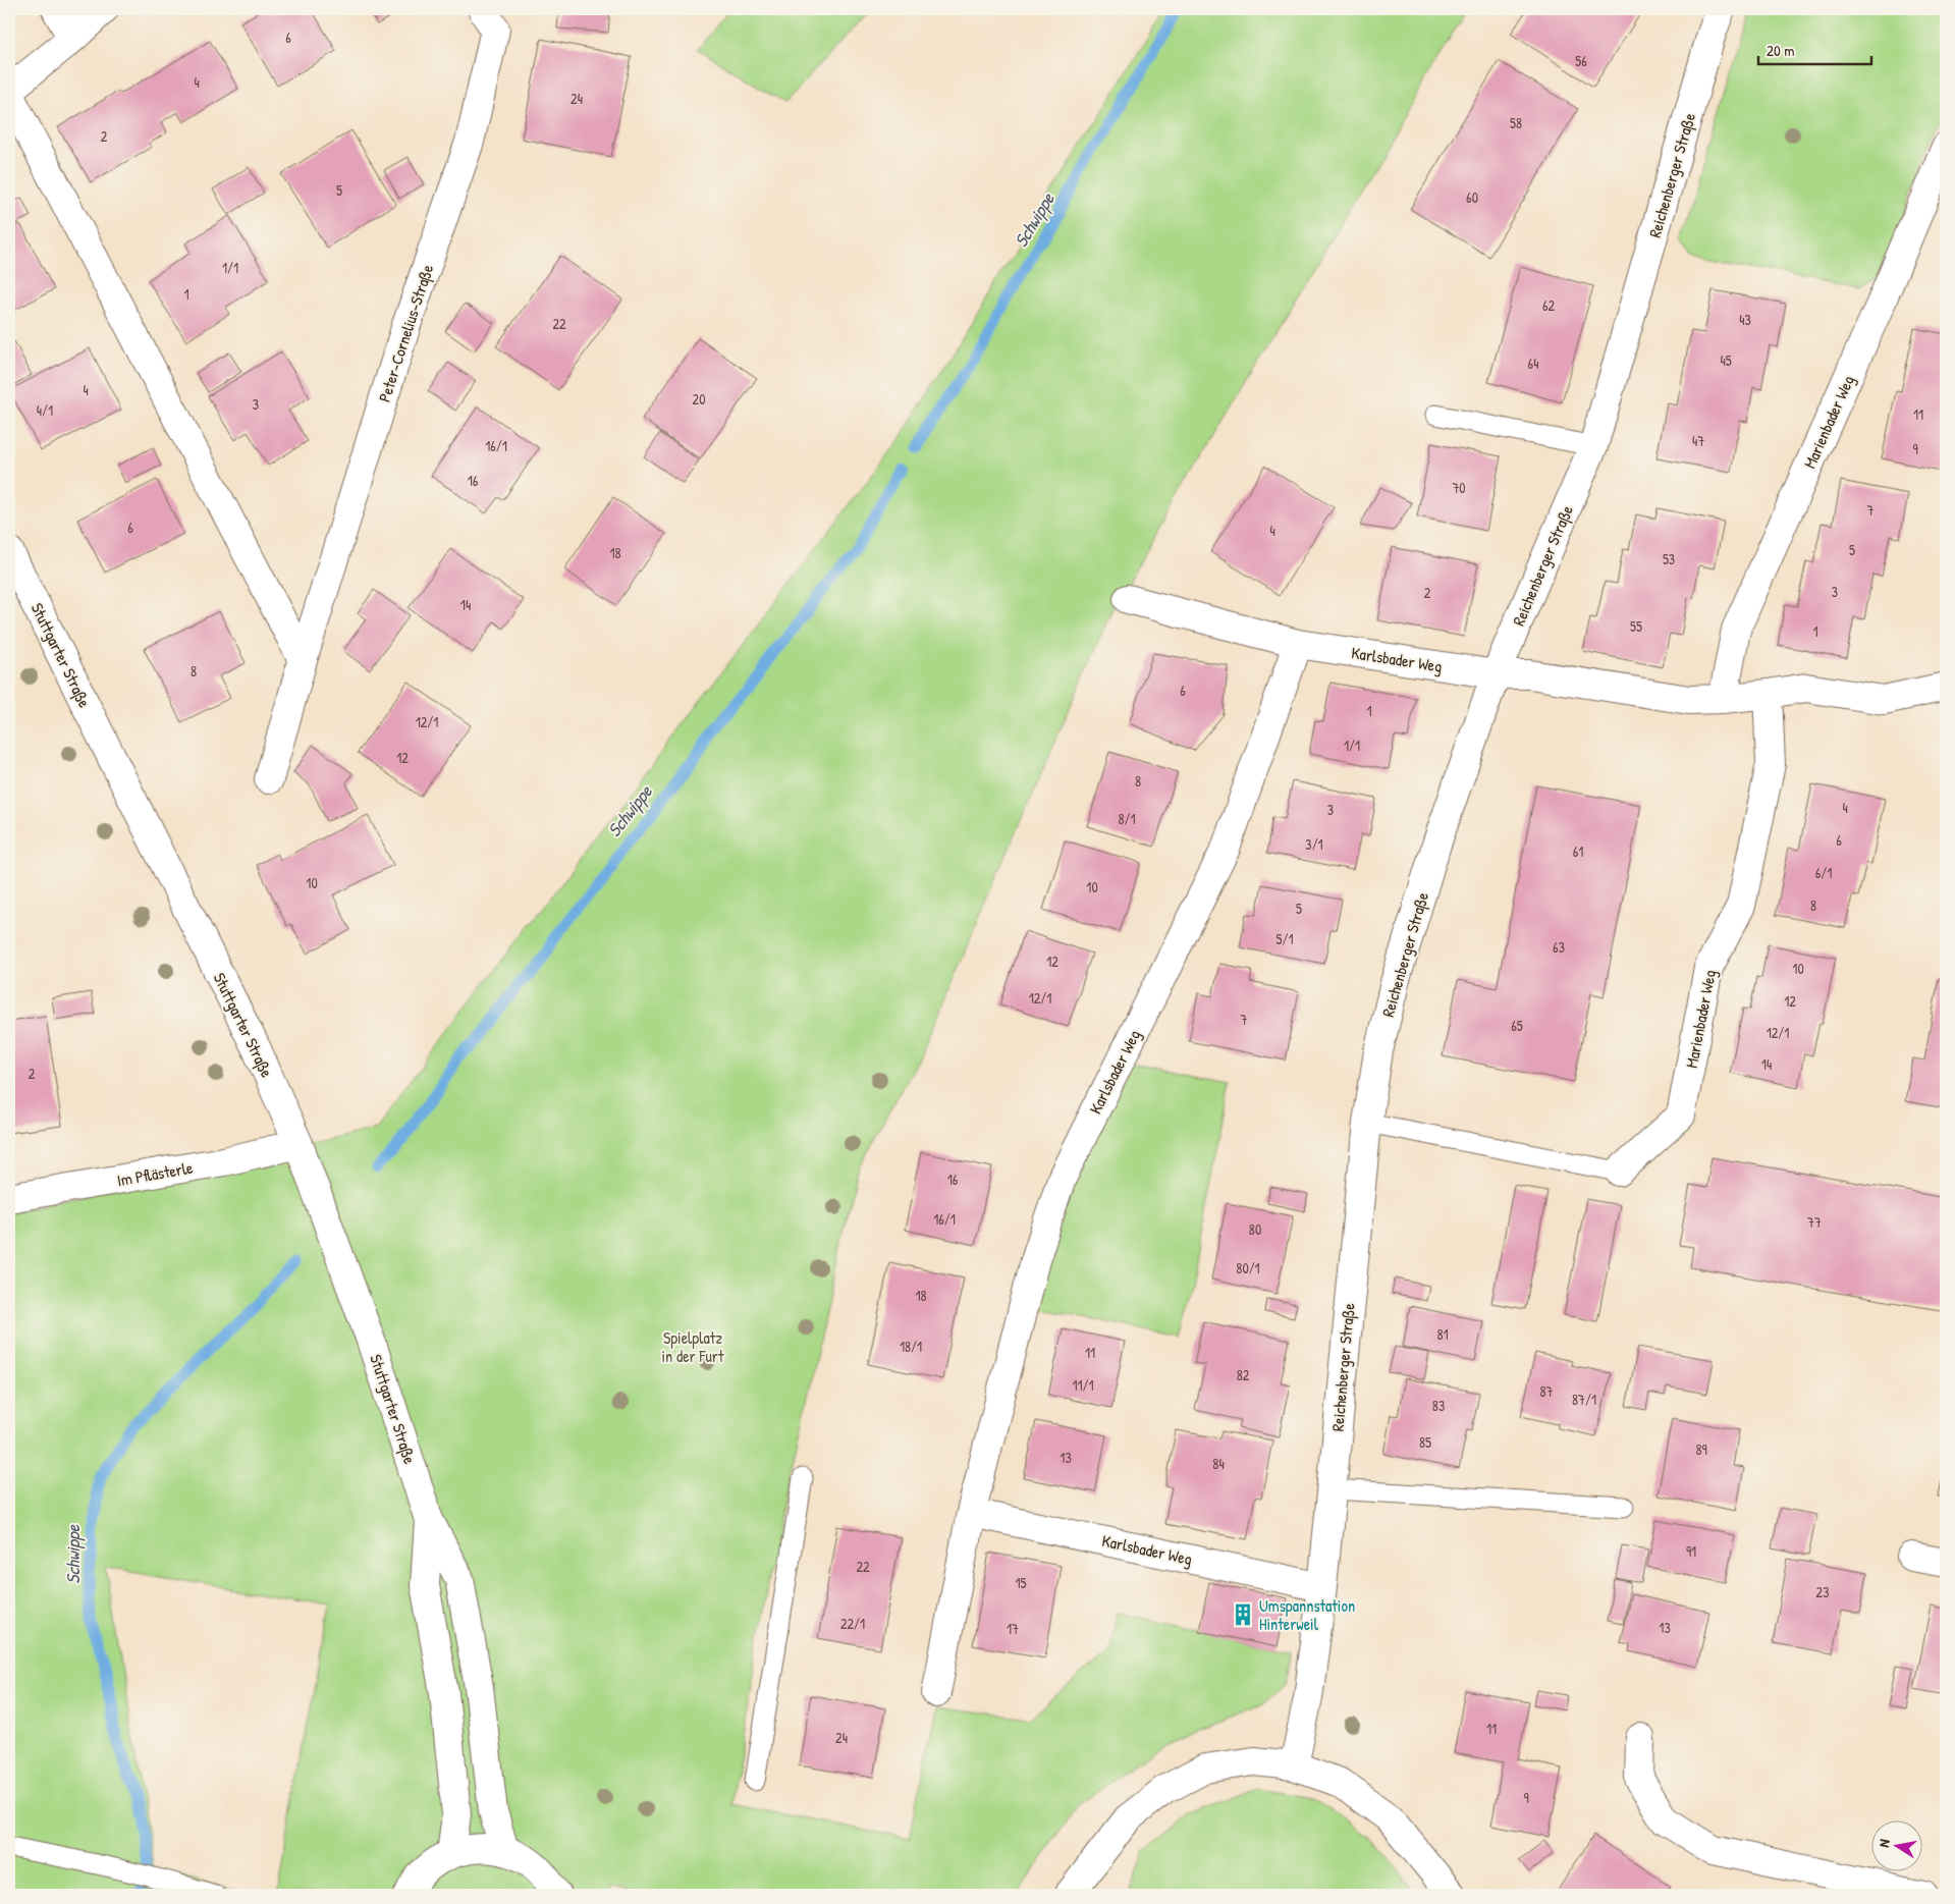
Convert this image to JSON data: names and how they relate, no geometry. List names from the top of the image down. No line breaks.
{"streets":{"street":["Reichenberger Straße","Peter-Cornelius-Straße","Marienbader Weg","Stuttgarter Straße","Karlsbader Weg","Im Pflästerle"]},"crossings":[["Reichenberger Straße","Karlsbader Weg"],["Stuttgarter Straße","Im Pflästerle"]],"water":["Schwippe"],"parks":["Spielplatz in der Furt"],"places":{"building":["Umspannstation Hinterweil"]},"house_numbers":["6","56","4","24","58","2","5","60","1/1","1","62","43","22","45","64","4","20","3","4/1","11","47","16/1","9","16","70","7","6","4","5","18","53","3","2","14","55","1","8","6","1","12/1","1/1","12","8","4","3","8/1","6","3/1","61","6/1","10","10","8","5","5/1","63","12","10","12/1","12","7","65","12/1","14","2","16","16/1","77","80","80/1","18","81","18/1","11","82","11/1","87","87/1","83","85","89","13","84","91","22","15","23","22/1","13","17","11","24","9"],"scale_bar":"20 m","north":"left"}
